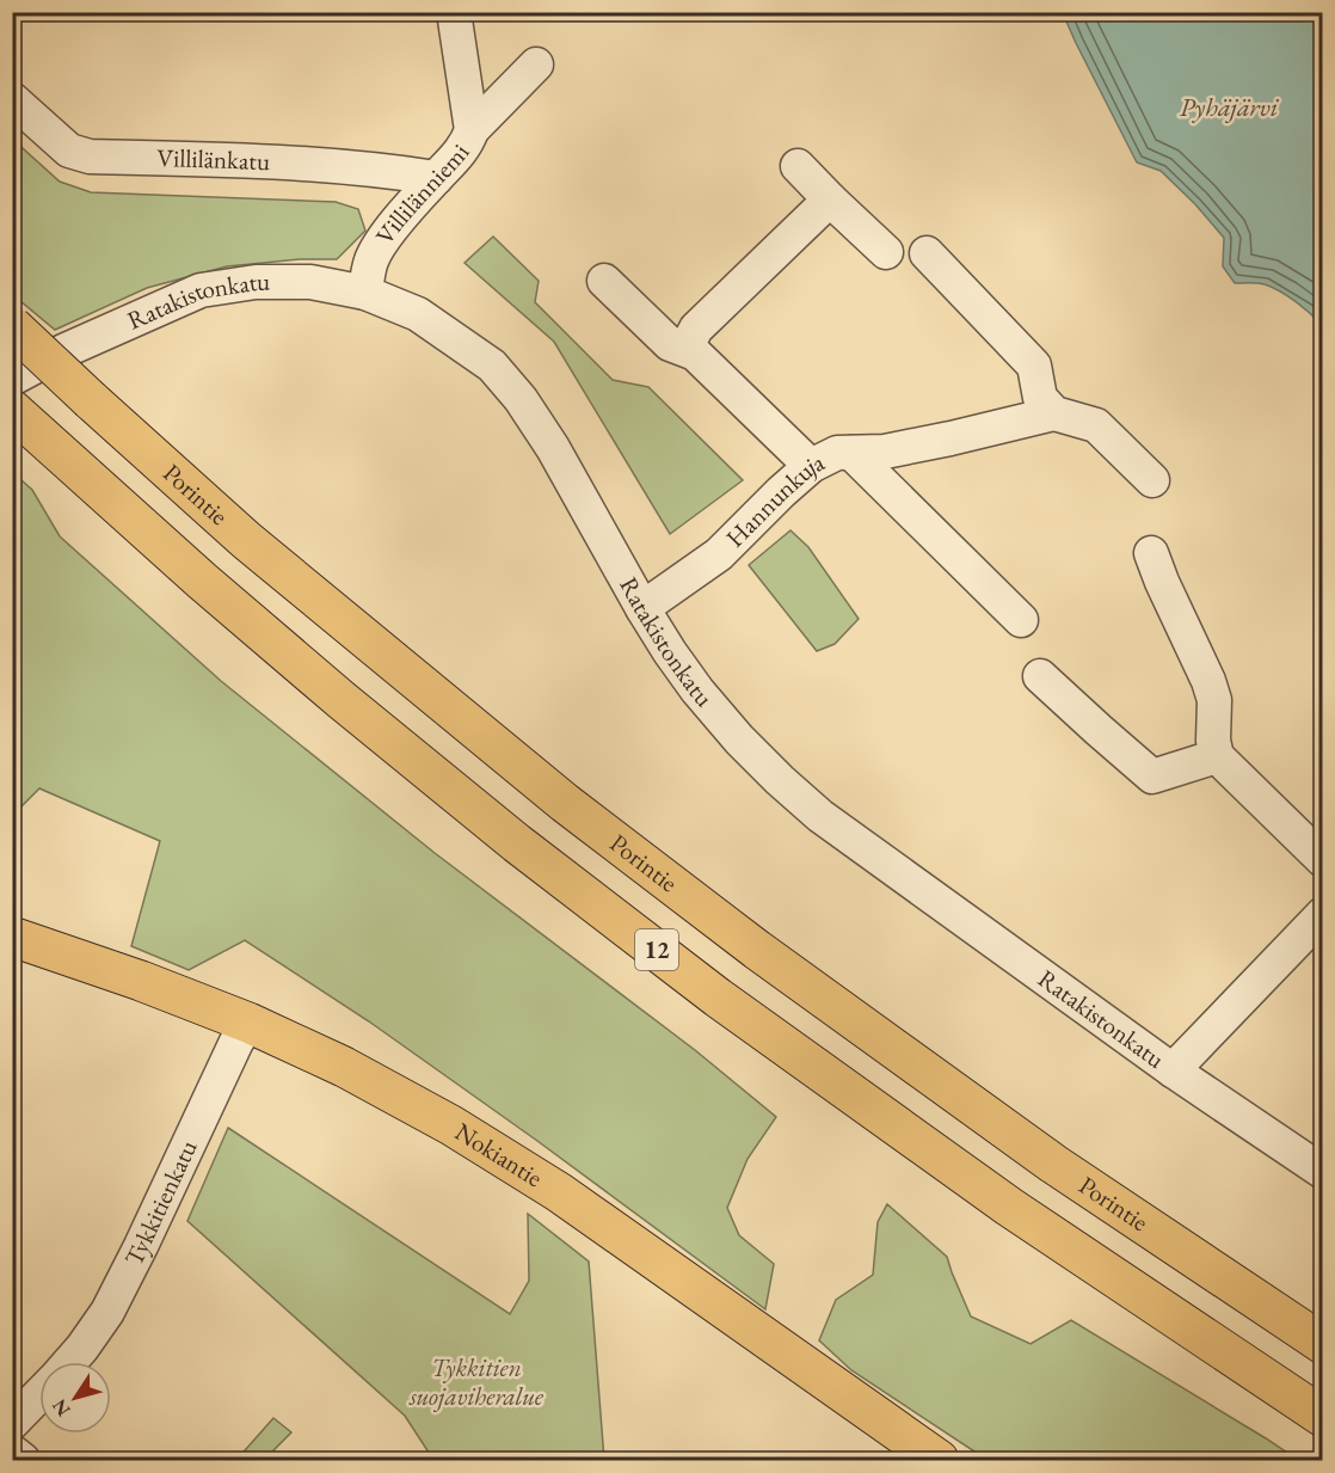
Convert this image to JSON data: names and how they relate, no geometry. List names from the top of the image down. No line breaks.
{"streets":{"main road":["Porintie","12","Nokiantie"],"street":["Villilänkatu","Villilänniemi","Ratakistonkatu","Hannunkuja","Tykkitienkatu"]},"crossings":[["Villilänkatu","Villilänniemi"],["Villilänniemi","Ratakistonkatu"],["Ratakistonkatu","Hannunkuja"],["Nokiantie","Tykkitienkatu"]],"water":["Pyhäjärvi"],"parks":["Tykkitien suojaviheralue"],"north":"bottom left"}
